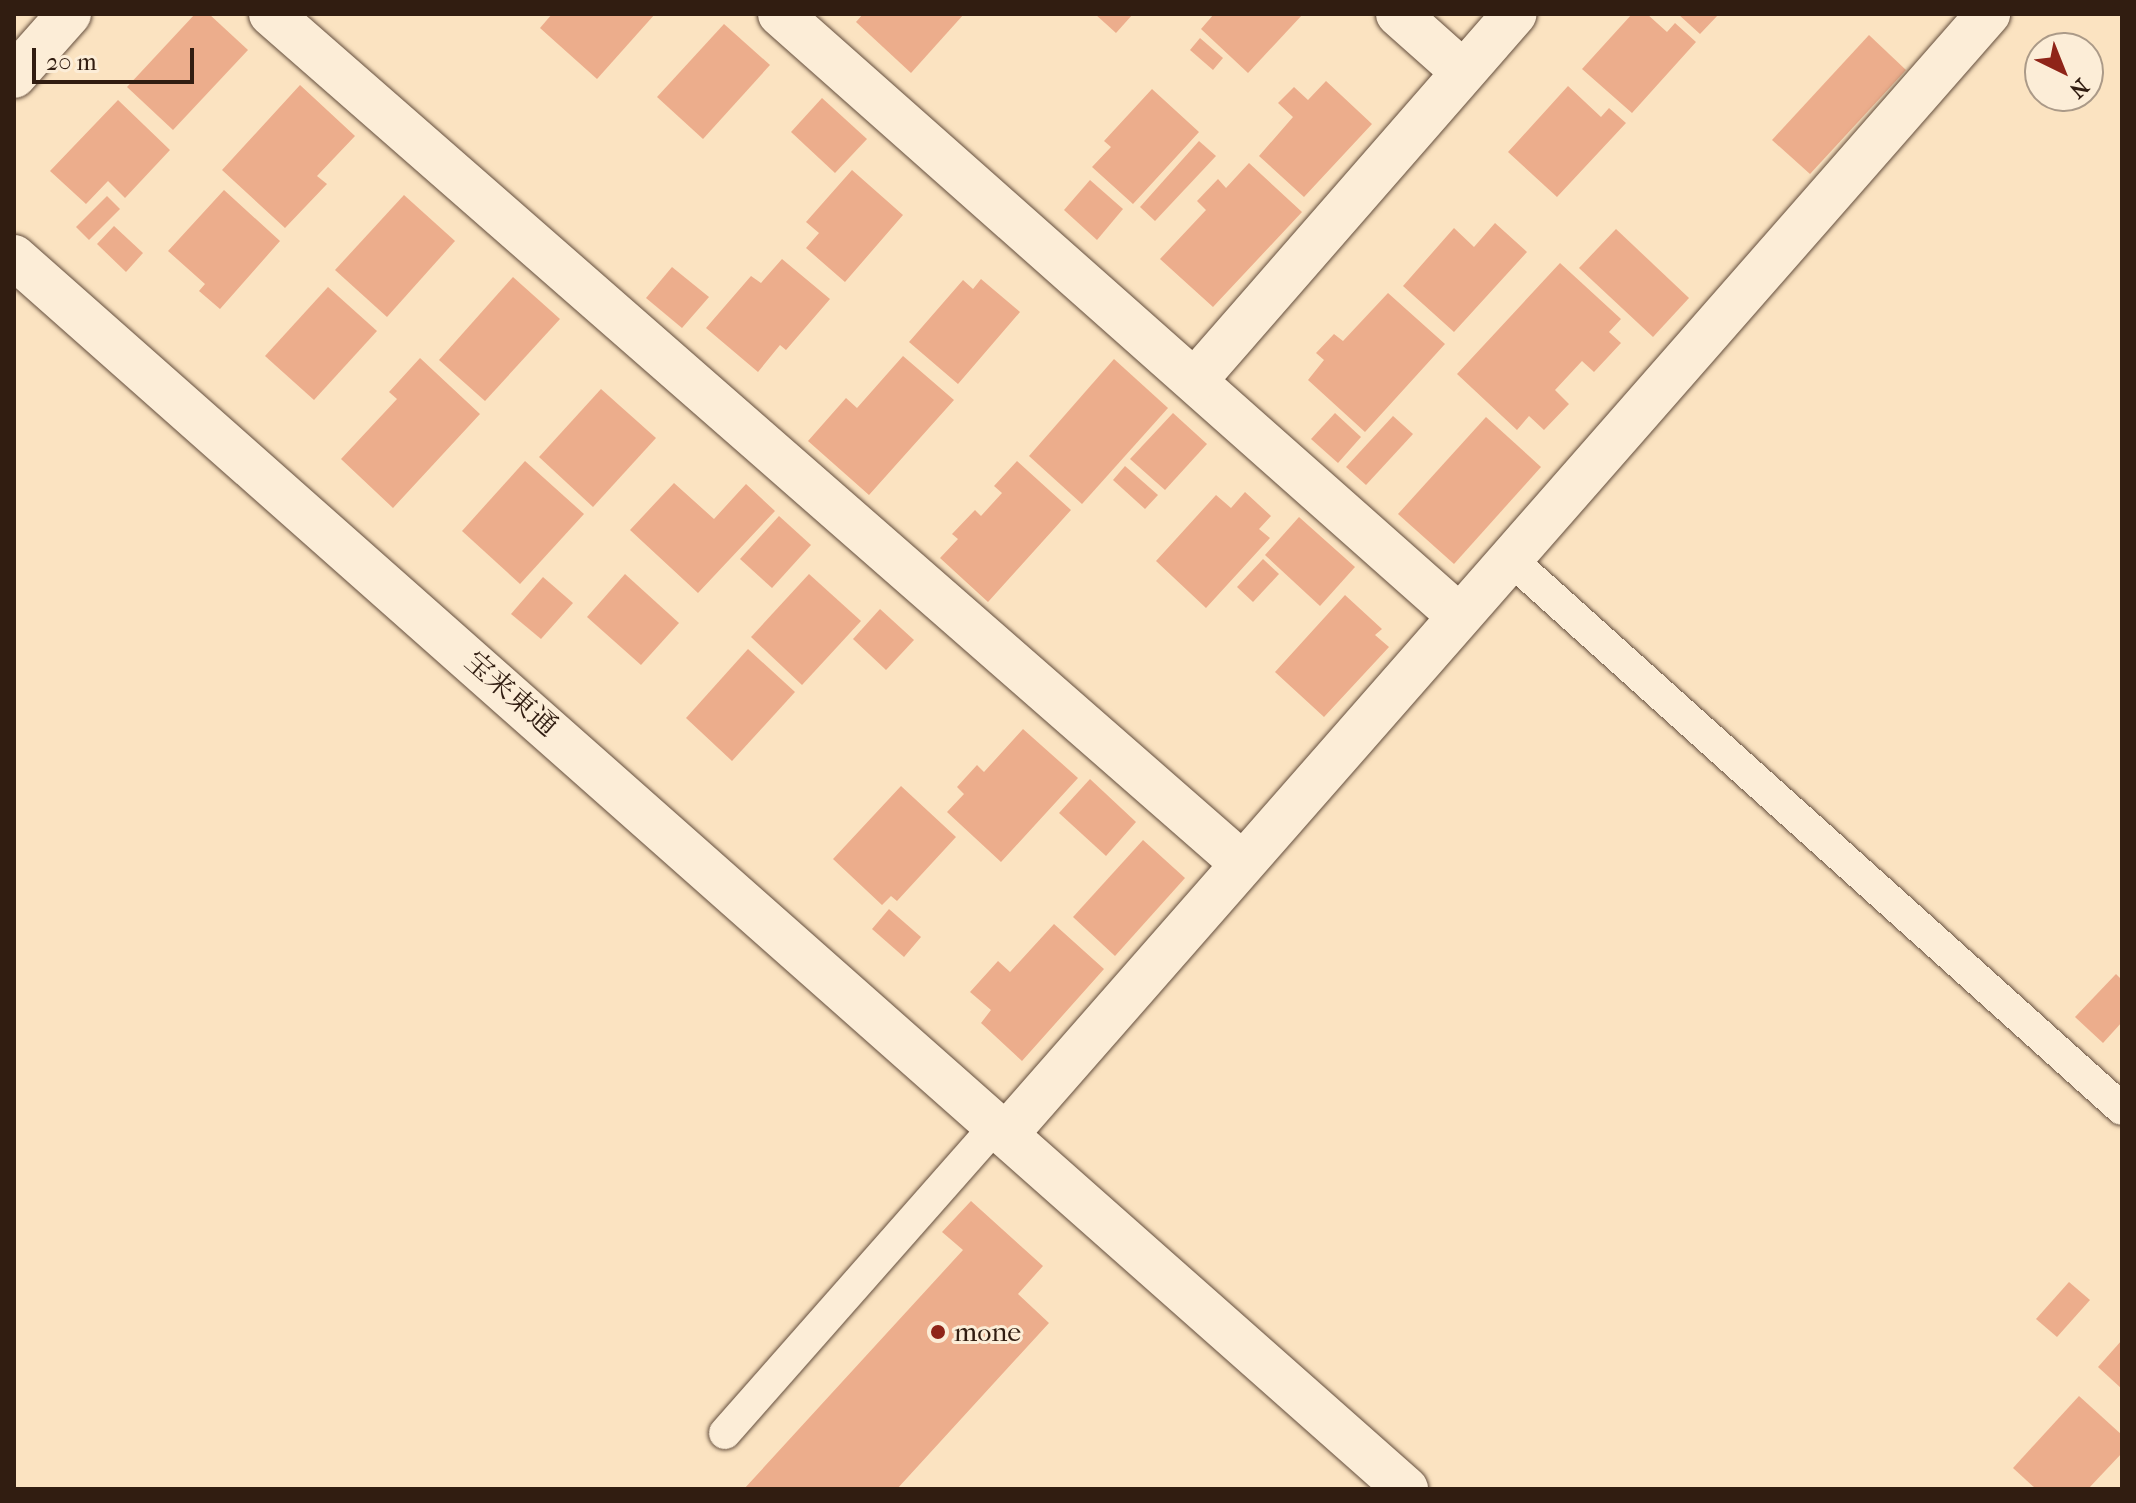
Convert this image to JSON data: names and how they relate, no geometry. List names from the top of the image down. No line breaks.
{"streets":{"street":["宝来東通"]},"places":["mone"],"scale_bar":"20 m","north":"bottom right"}
